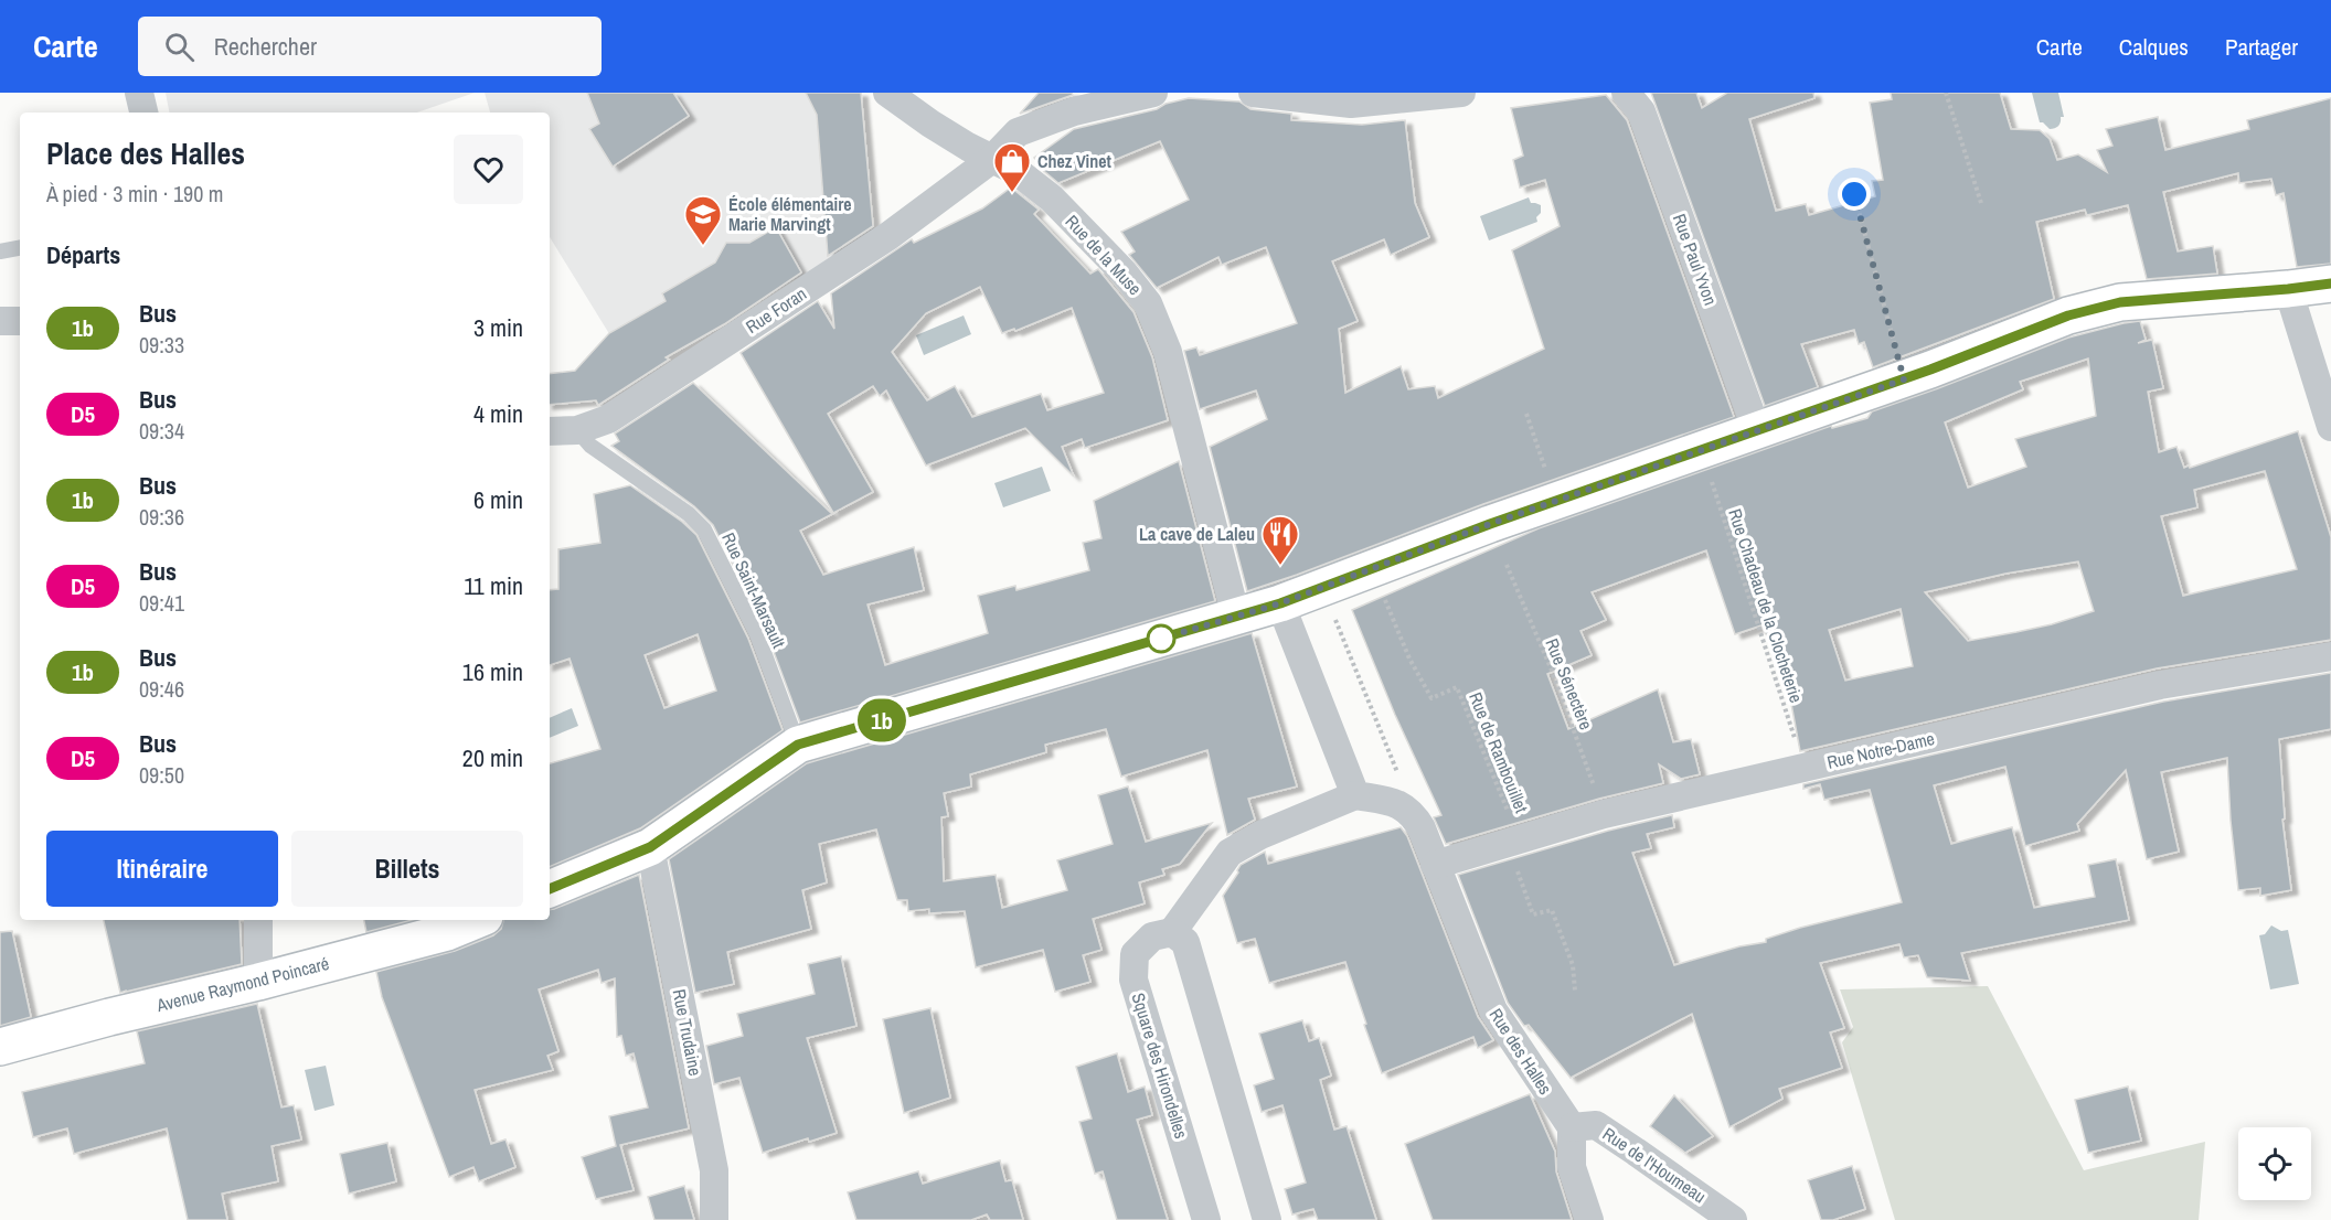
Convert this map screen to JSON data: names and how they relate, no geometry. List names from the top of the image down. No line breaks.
{"streets":{"main road":["Avenue Raymond Poincaré"],"street":["Rue de la Muse","Rue Paul Yvon","Rue Foran","Rue Notre-Dame","Rue Trudaine","Rue des Halles","Square des Hirondelles","Rue de l'Houmeau"],"lane":["Rue Saint-Marsault"],"path":["Rue Chadeau de la Clocheterie","Rue Sénectère","Rue de Rambouillet"]},"crossings":[["Rue de la Muse","Rue Foran"],["Rue Foran","Rue Saint-Marsault"],["Rue Chadeau de la Clocheterie","Rue Notre-Dame"],["Rue Sénectère","Rue Notre-Dame"],["Rue Notre-Dame","Rue de Rambouillet"],["Rue Notre-Dame","Rue des Halles"],["Rue des Halles","Rue de l'Houmeau"]],"places":{"shop":["Chez Vinet"],"school or university":["École élémentaire Marie Marvingt"],"restaurant":["La cave de Laleu"]},"lines":["bus line 1b"],"page":{"header":"Carte","search":"Rechercher","nav":["Carte","Calques","Partager"],"on_map":"1b","heading":[["Place des Halles","À pied · 3 min · 190 m"],"Départs"],"list":[{"mark":"1b","name":"Bus","note":"09:33","value":"3 min"},{"mark":"D5","name":"Bus","note":"09:34","value":"4 min"},{"mark":"1b","name":"Bus","note":"09:36","value":"6 min"},{"mark":"D5","name":"Bus","note":"09:41","value":"11 min"},{"mark":"1b","name":"Bus","note":"09:46","value":"16 min"},{"mark":"D5","name":"Bus","note":"09:50","value":"20 min"}],"buttons":["Itinéraire","Billets"]}}
